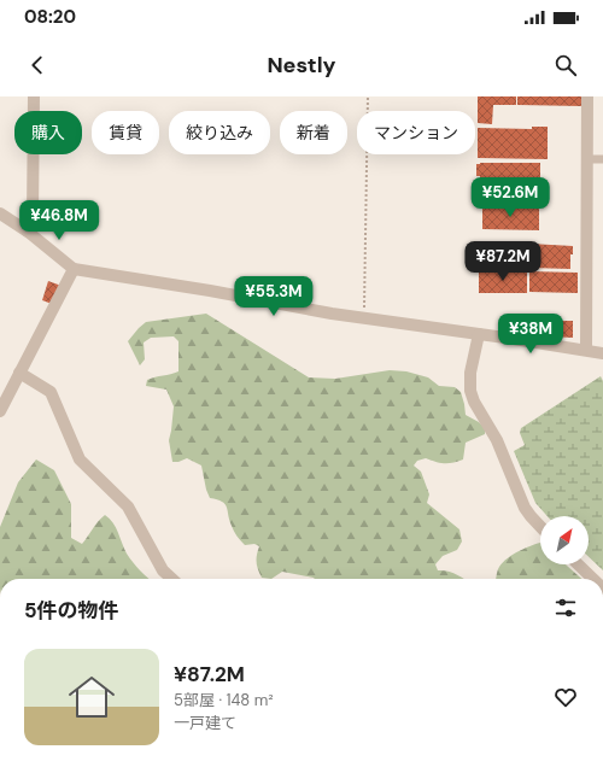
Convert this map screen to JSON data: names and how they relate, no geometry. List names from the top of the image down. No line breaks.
{"north":"top right","page":{"status":"08:20","header":"Nestly","chip":["購入","賃貸","絞り込み","新着","マンション"],"price":["¥52.6M","¥46.8M","¥87.2M","¥55.3M","¥38M"],"heading":"5件の物件","list":[{"name":"¥87.2M","note":"5部屋 · 148 m² · 一戸建て"}]}}
